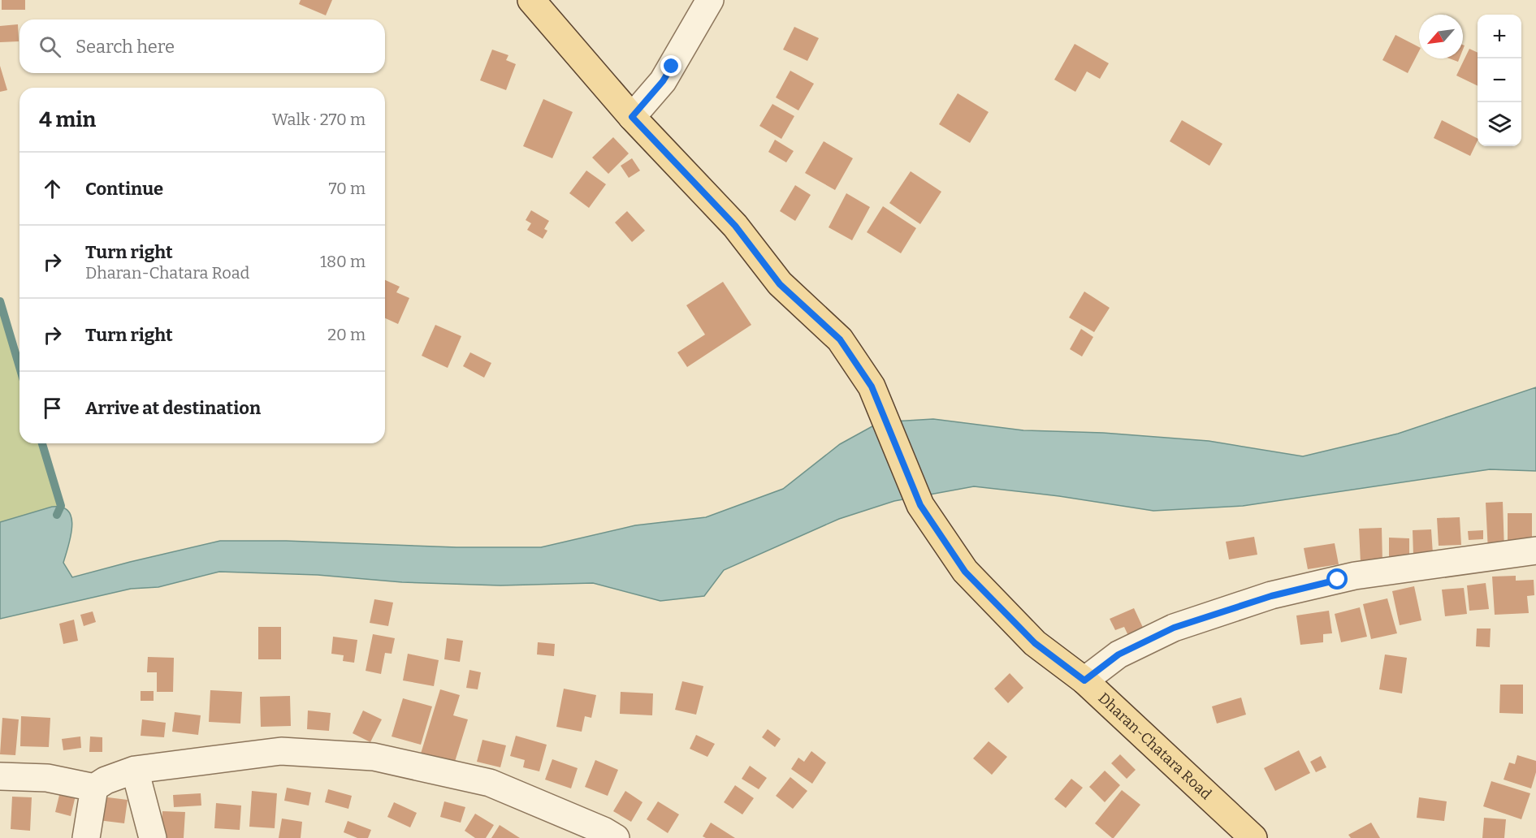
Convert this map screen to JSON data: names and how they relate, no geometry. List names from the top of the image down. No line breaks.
{"streets":{"main road":["Dharan-Chatara Road"]},"north":"bottom left","page":{"map_buttons":["+","−"],"search":"Search here","heading":["4 min","Walk · 270 m"],"list":[["Continue","70 m"],["Turn right","Dharan-Chatara Road","180 m"],["Turn right","20 m"],"Arrive at destination"]}}
